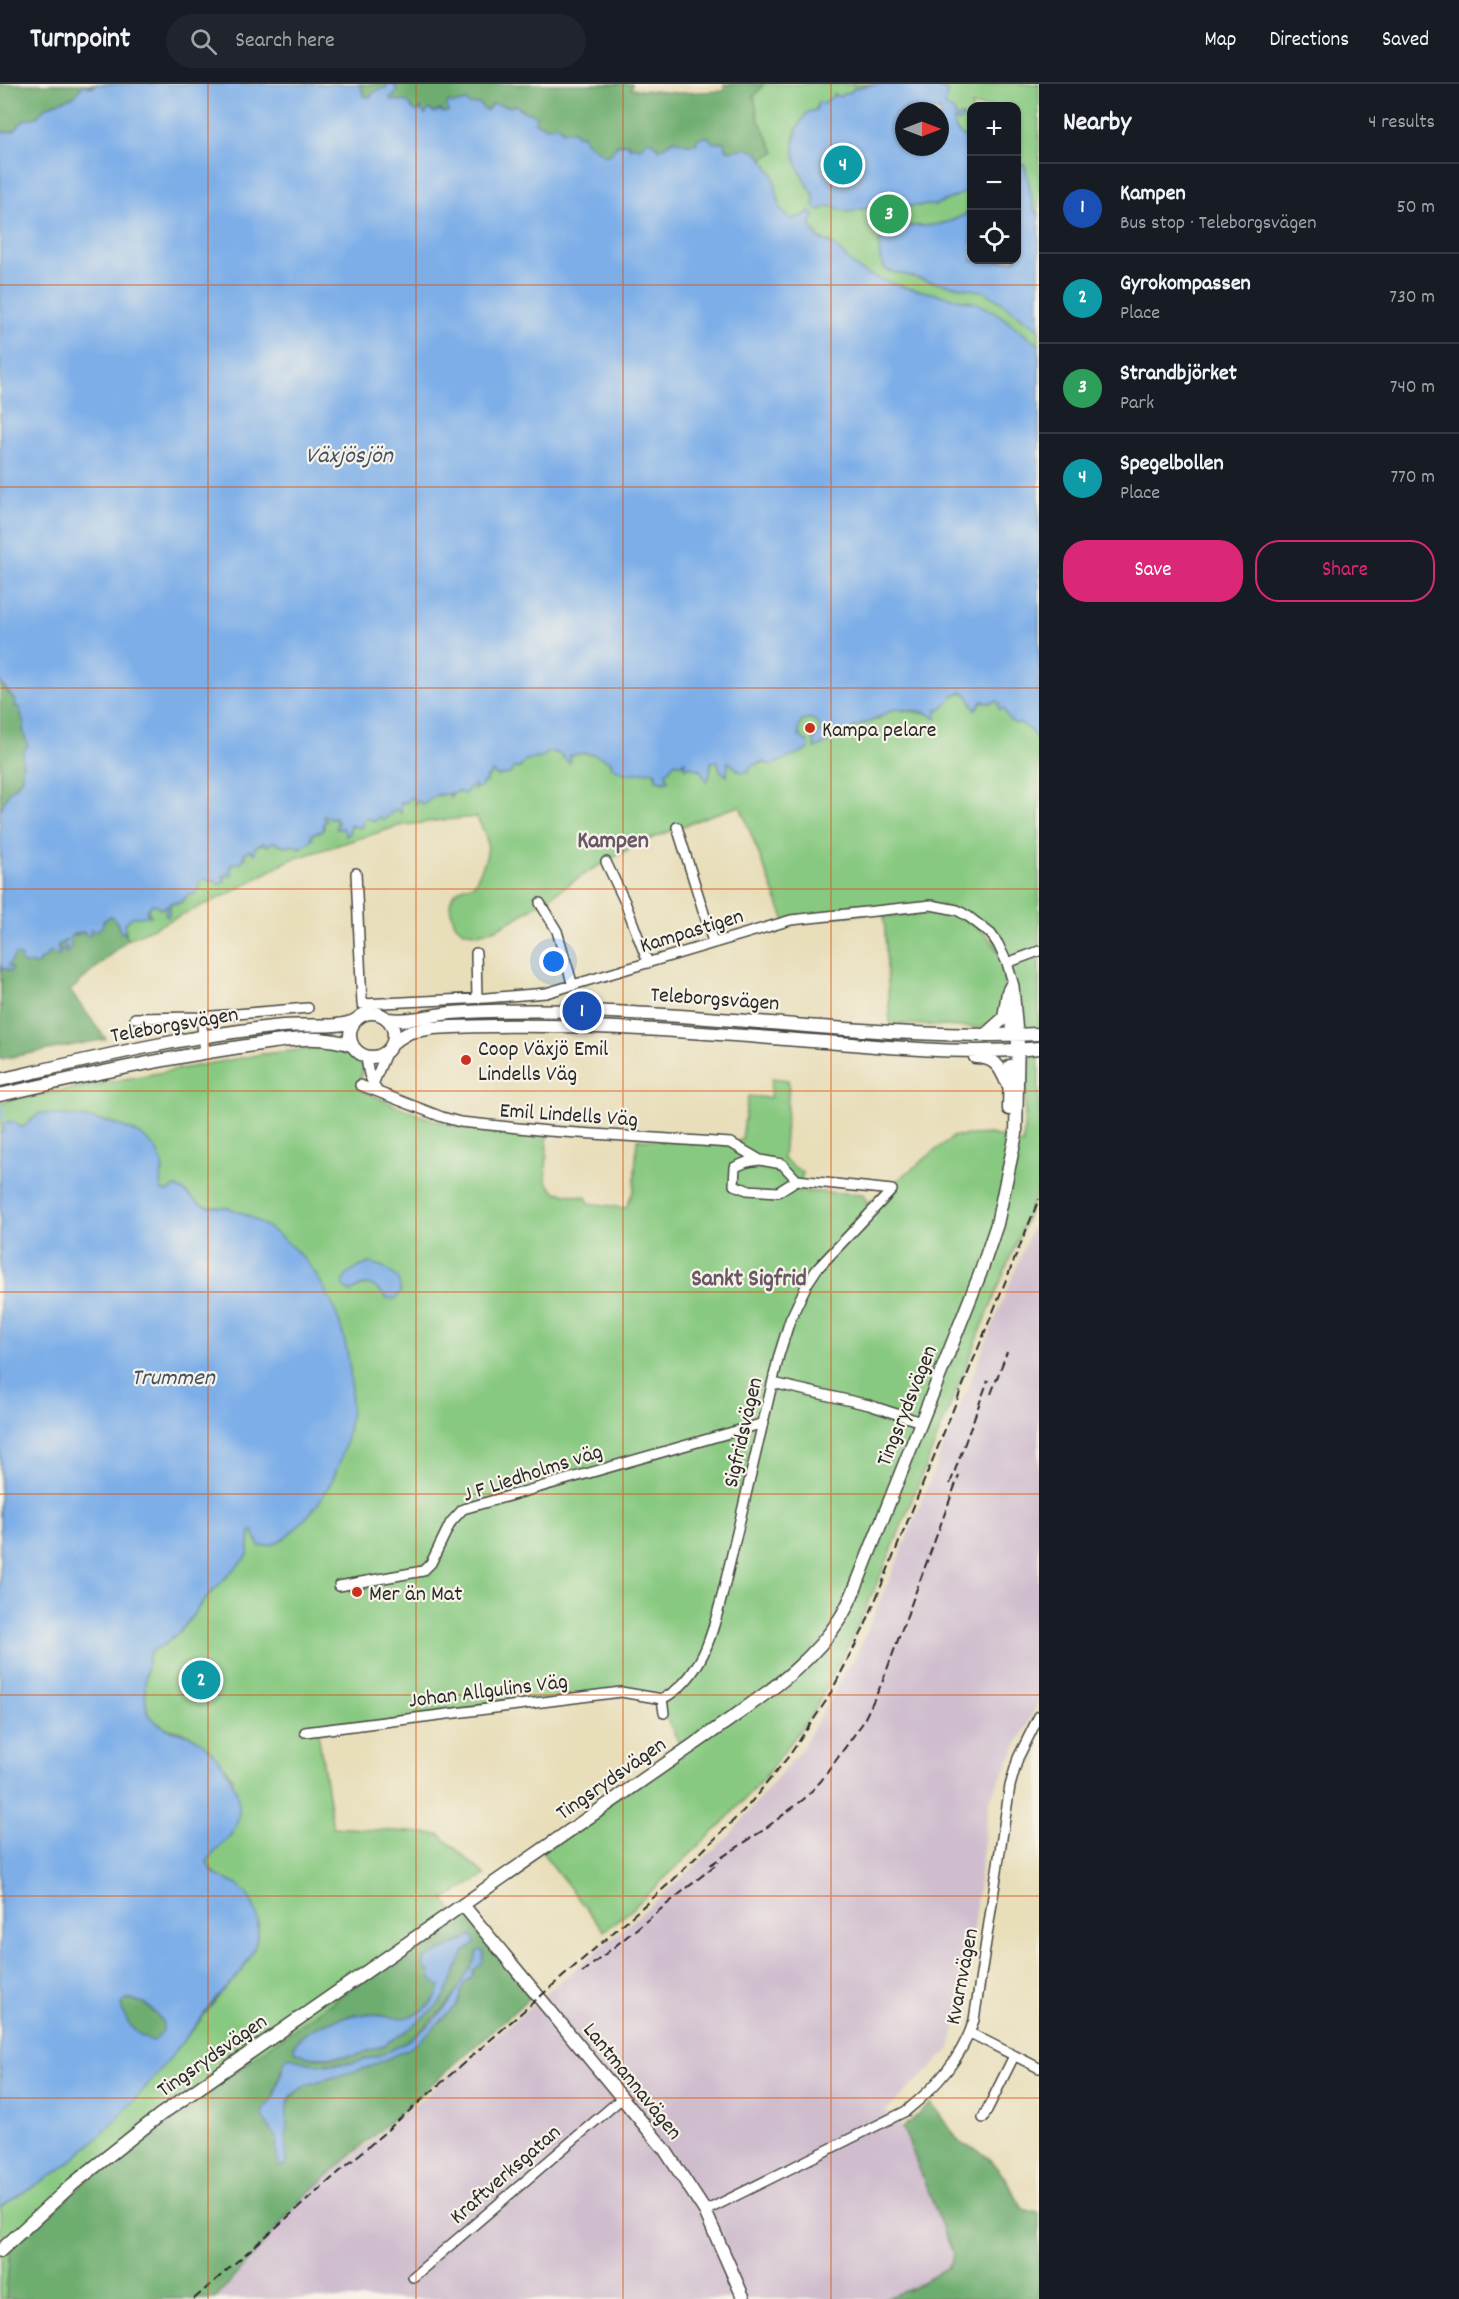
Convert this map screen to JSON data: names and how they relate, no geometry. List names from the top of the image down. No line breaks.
{"streets":{"main road":["Teleborgsvägen","Tingsrydsvägen","Lantmannavägen"],"street":["Kampastigen","Emil Lindells Väg","Sigfridsvägen","J F Liedholms väg","Johan Allgulins Väg","Kvarnvägen","Kraftverksgatan"]},"crossings":[["Kampastigen","Teleborgsvägen"],["Kampastigen","Tingsrydsvägen"],["Teleborgsvägen","Tingsrydsvägen"],["Emil Lindells Väg","Sigfridsvägen"],["Tingsrydsvägen","Lantmannavägen"],["Sigfridsvägen","J F Liedholms väg"],["Sigfridsvägen","Johan Allgulins Väg"],["Kvarnvägen","Lantmannavägen"],["Lantmannavägen","Kraftverksgatan"]],"districts":["Kampen","Sankt Sigfrid"],"water":["Växjösjön","Trummen"],"places":["Kampa pelare","Coop Växjö Emil Lindells Väg","Mer än Mat"],"north":"right","page":{"header":"Turnpoint","search":"Search here","nav":["Map","Directions","Saved"],"heading":["Nearby","4 results"],"map_buttons":["+","−"],"pins":["4","3","1","2"],"list":[{"mark":"1","name":"Kampen","note":"Bus stop · Teleborgsvägen","value":"50 m"},{"mark":"2","name":"Gyrokompassen","note":"Place","value":"730 m"},{"mark":"3","name":"Strandbjörket","note":"Park","value":"740 m"},{"mark":"4","name":"Spegelbollen","note":"Place","value":"770 m"}],"buttons":["Save","Share"]}}
